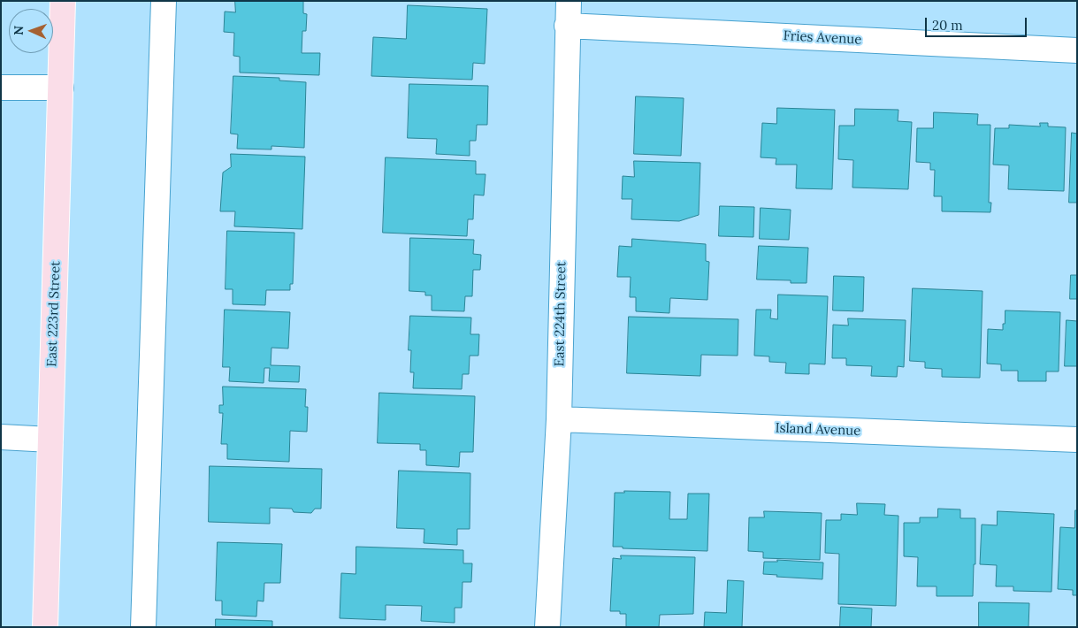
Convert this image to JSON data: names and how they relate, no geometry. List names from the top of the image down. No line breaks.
{"streets":{"main road":["East 223rd Street"],"street":["Fries Avenue","East 224th Street","Island Avenue"]},"crossings":[["Fries Avenue","East 224th Street"],["East 224th Street","Island Avenue"]],"scale_bar":"20 m","north":"left"}
